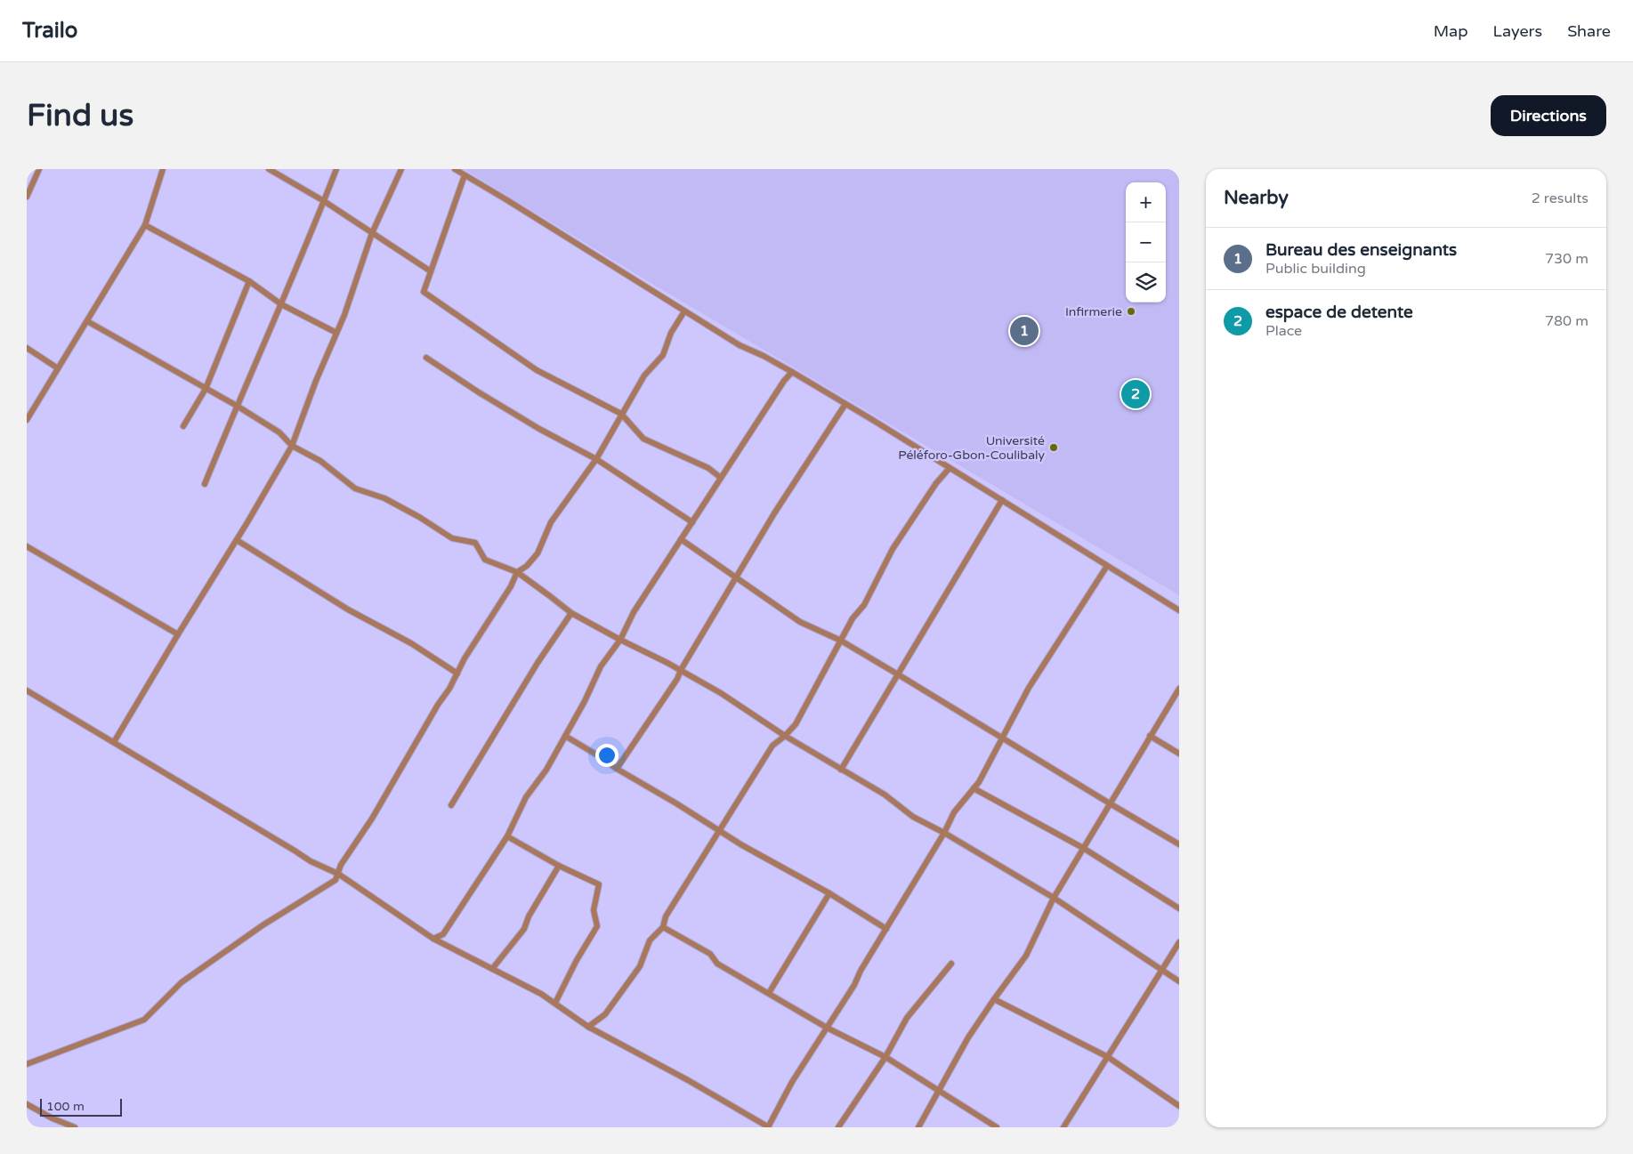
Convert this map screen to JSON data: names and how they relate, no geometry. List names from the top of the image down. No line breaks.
{"places":["Infirmerie","Université Péléforo-Gbon-Coulibaly"],"scale_bar":"100 m","page":{"header":"Trailo","nav":["Map","Layers","Share"],"buttons":"Directions","title":"Find us","heading":["Nearby","2 results"],"map_buttons":["+","−"],"list":[{"mark":"1","name":"Bureau des enseignants","note":"Public building","value":"730 m"},{"mark":"2","name":"espace de detente","note":"Place","value":"780 m"}],"pins":["1","2"],"scale":"100 m"}}
